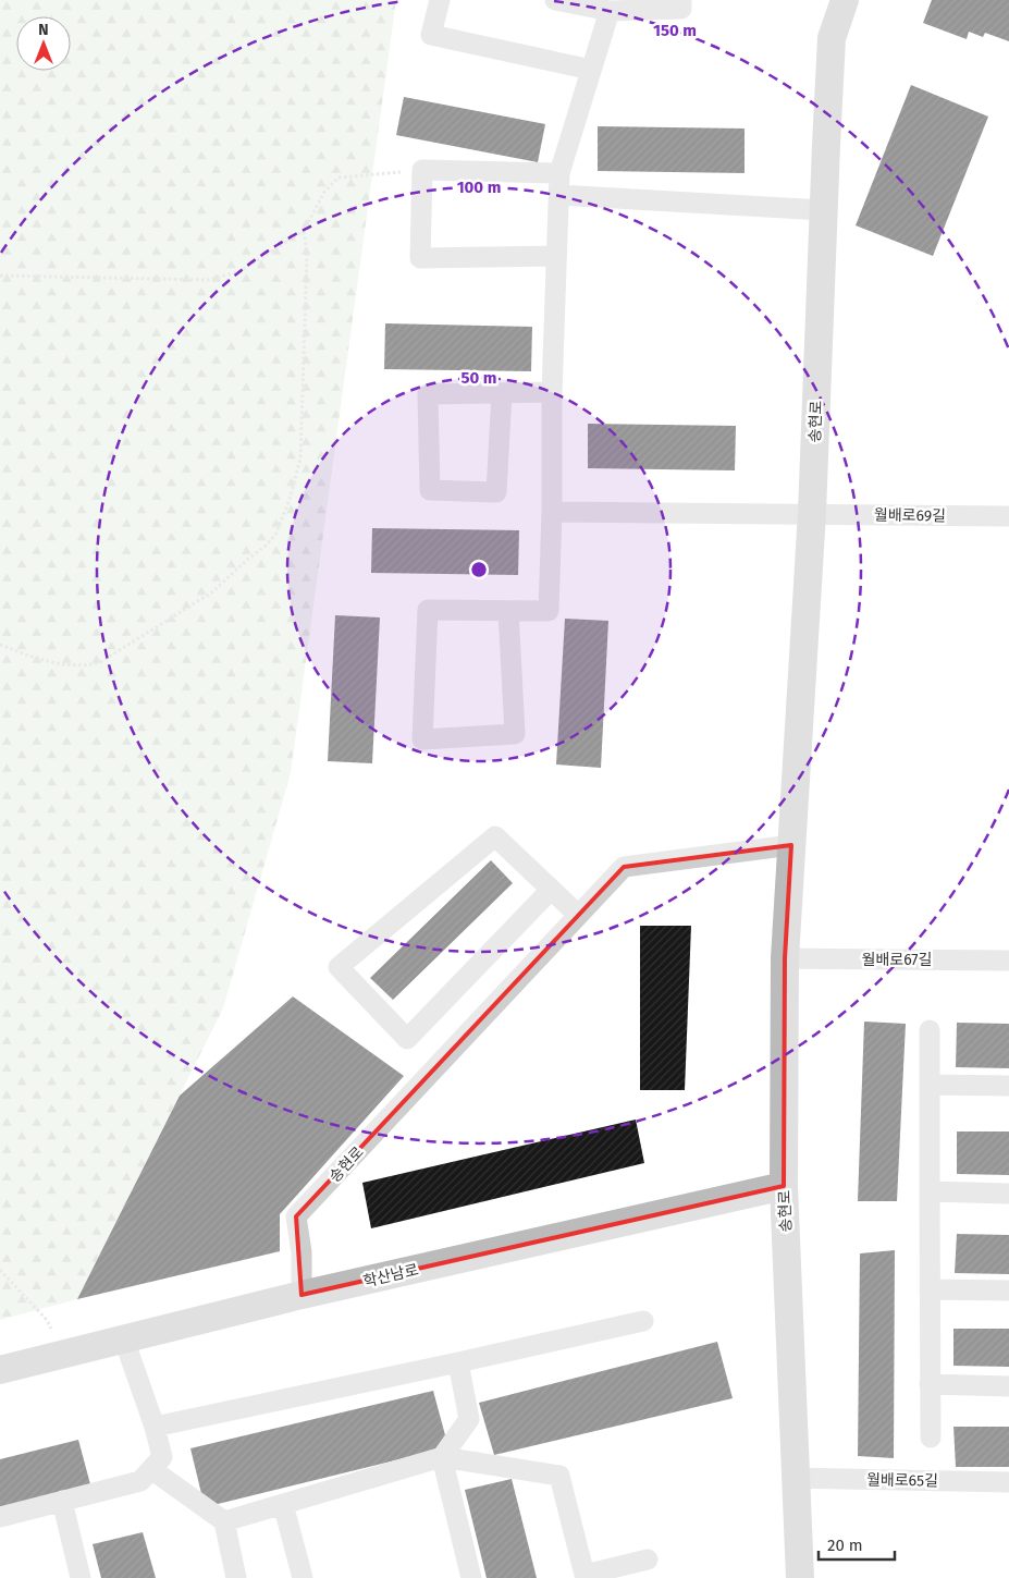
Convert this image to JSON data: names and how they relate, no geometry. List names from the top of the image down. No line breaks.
{"streets":{"main road":["송현로","학산남로"],"street":["월배로69길","월배로67길","월배로65길"]},"crossings":[["송현로","월배로69길"],["송현로","월배로67길"],["송현로","학산남로"],["송현로","월배로65길"]],"scale_bar":"20 m","north":"top","rings":["150 m","100 m","50 m"]}
